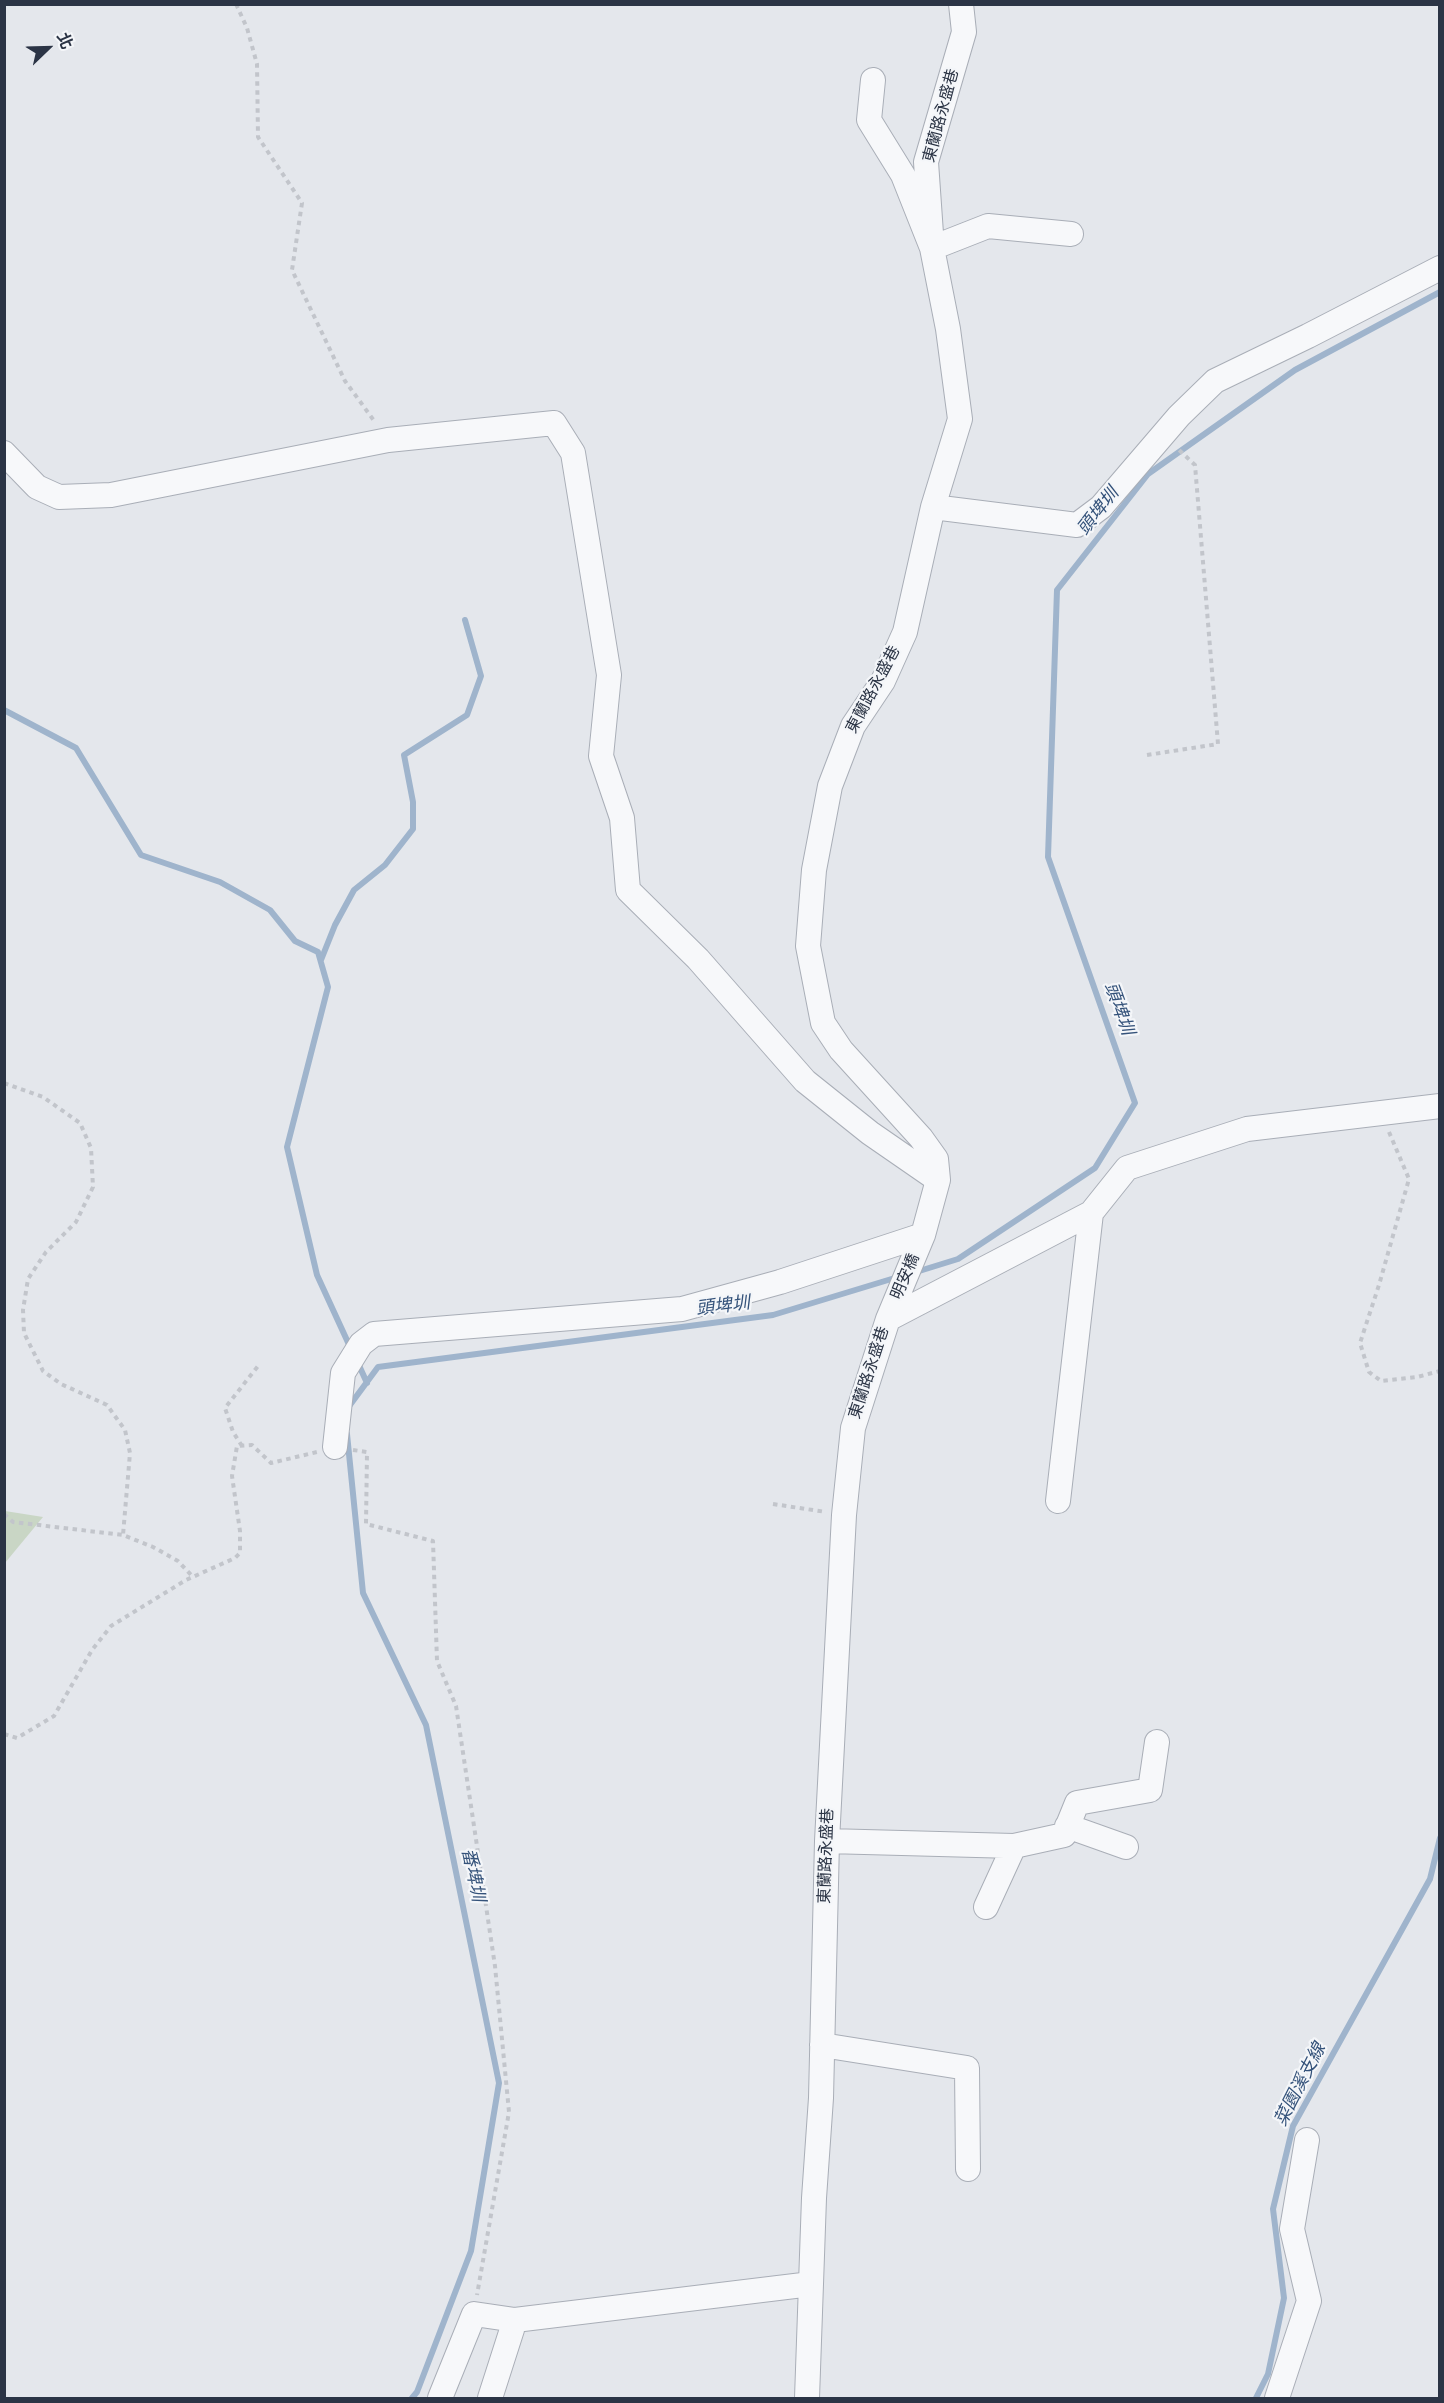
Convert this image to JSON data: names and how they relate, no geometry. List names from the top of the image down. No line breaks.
{"streets":{"street":["東蘭路永盛巷","明安橋"]},"crossings":[["東蘭路永盛巷","明安橋"]],"water":["頭埤圳","番埤圳","菜園溪支線"],"north":"top right"}
